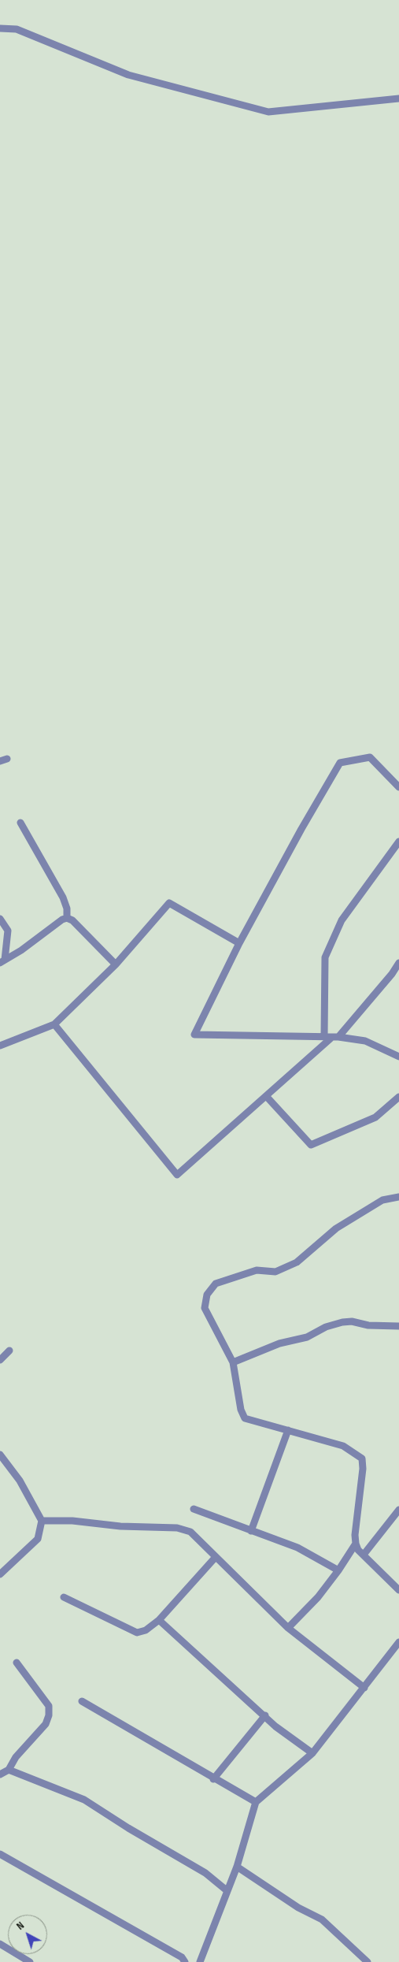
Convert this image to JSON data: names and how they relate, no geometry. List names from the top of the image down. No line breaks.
{"north":"top left"}
